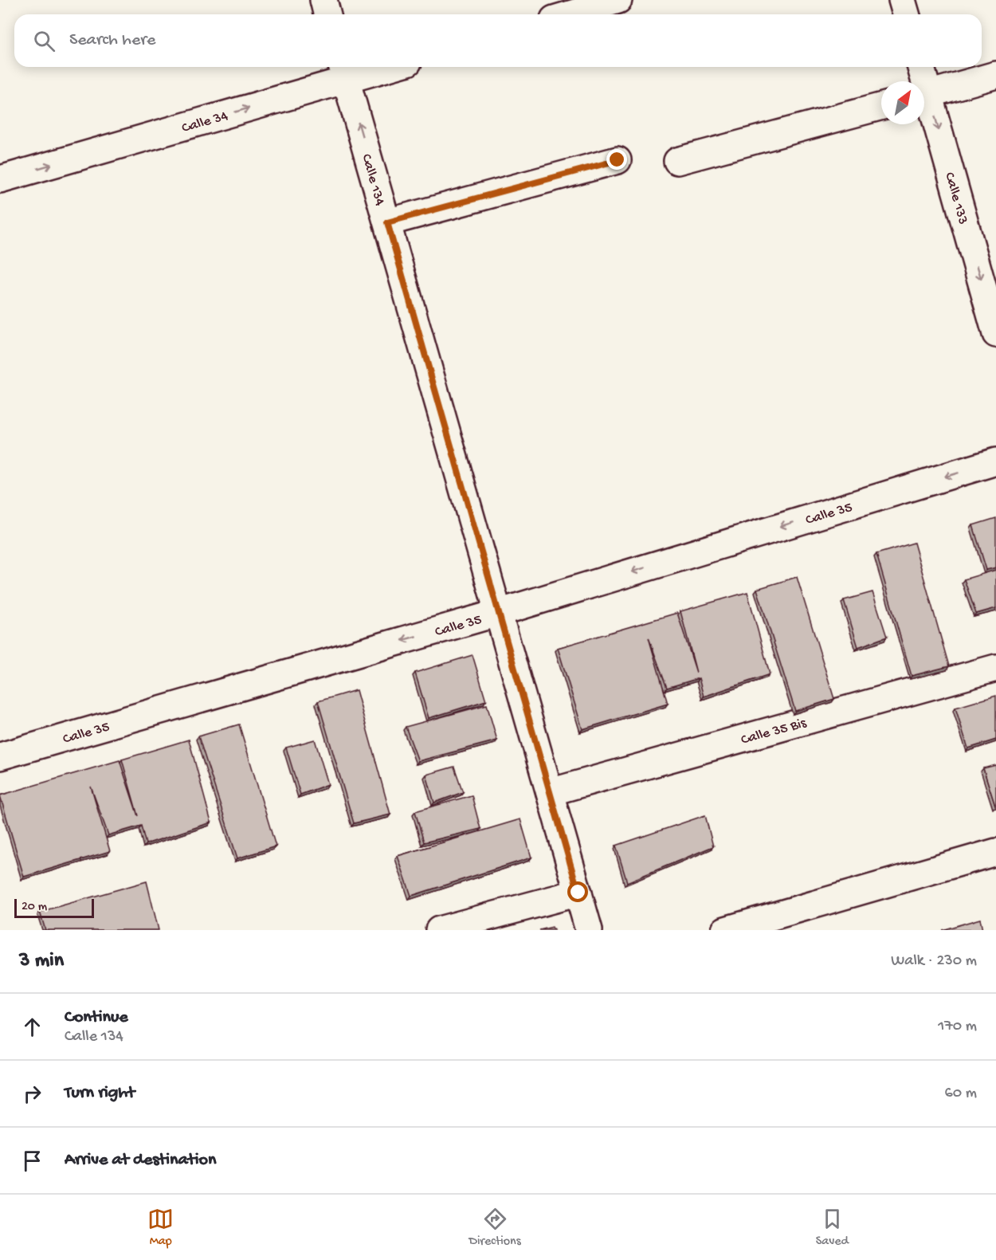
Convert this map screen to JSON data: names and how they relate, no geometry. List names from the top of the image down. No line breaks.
{"streets":{"street":["Calle 34","Calle 134","Calle 133","Calle 35","Calle 35 Bis"]},"crossings":[["Calle 34","Calle 134"],["Calle 134","Calle 35"],["Calle 134","Calle 35 Bis"]],"one_way":["Calle 34","Calle 133","Calle 35"],"scale_bar":"20 m","north":"top right","page":{"search":"Search here","scale":"20 m","heading":["3 min","Walk · 230 m"],"list":[["Continue","Calle 134","170 m"],["Turn right","60 m"],"Arrive at destination"],"nav":["Map","Directions","Saved"]}}
